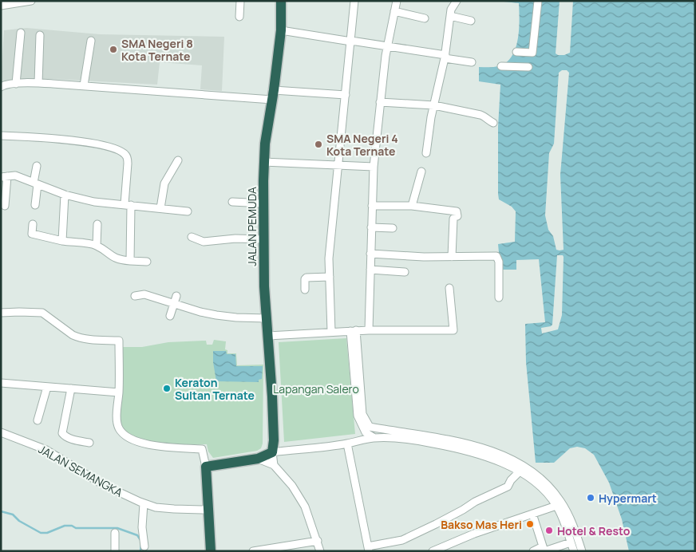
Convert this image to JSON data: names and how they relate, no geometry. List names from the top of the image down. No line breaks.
{"streets":{"highway":["JALAN PEMUDA"],"street":["JALAN SEMANGKA"]},"parks":["Lapangan Salero"],"places":["SMA Negeri 8 Kota Ternate","SMA Negeri 4 Kota Ternate","Keraton Sultan Ternate","Hypermart","Bakso Mas Heri","Hotel & Resto"]}
